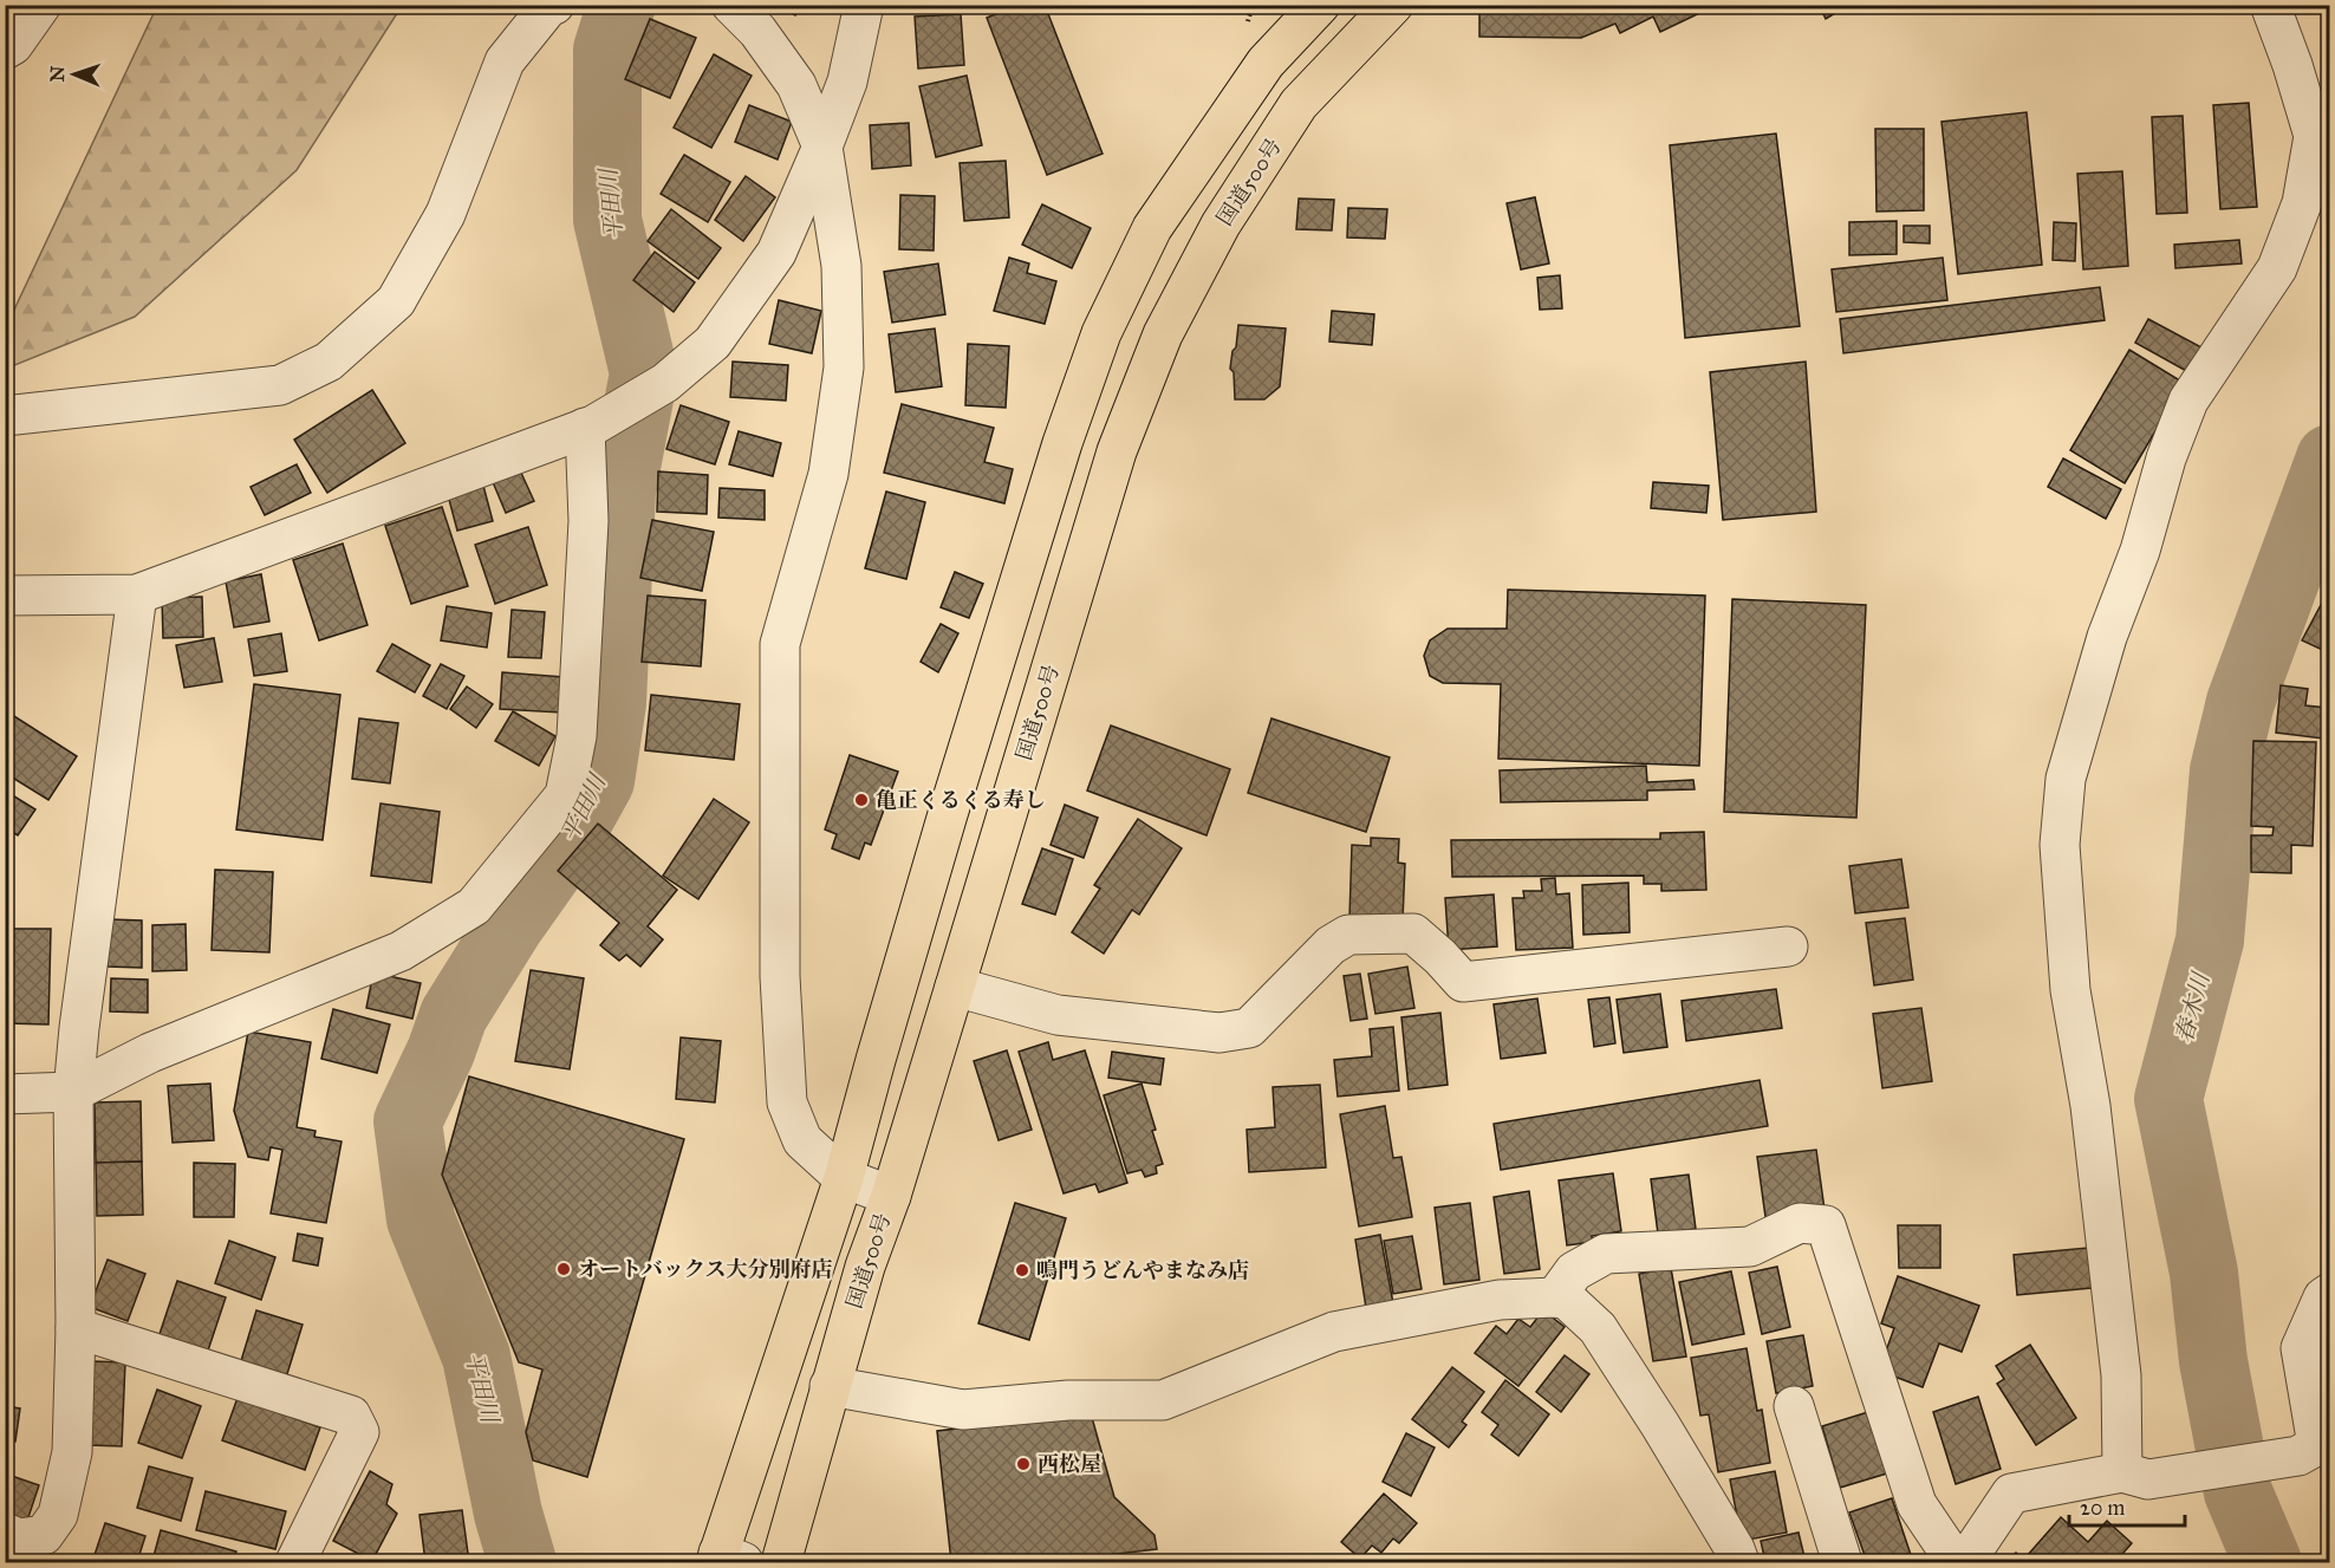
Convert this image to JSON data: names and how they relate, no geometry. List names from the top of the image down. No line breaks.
{"streets":{"highway":["国道500号"]},"water":["平田川","春木川"],"places":["亀正くるくる寿し","オートバックス大分別府店","鳴門うどんやまなみ店","西松屋"],"scale_bar":"20 m","north":"left"}
